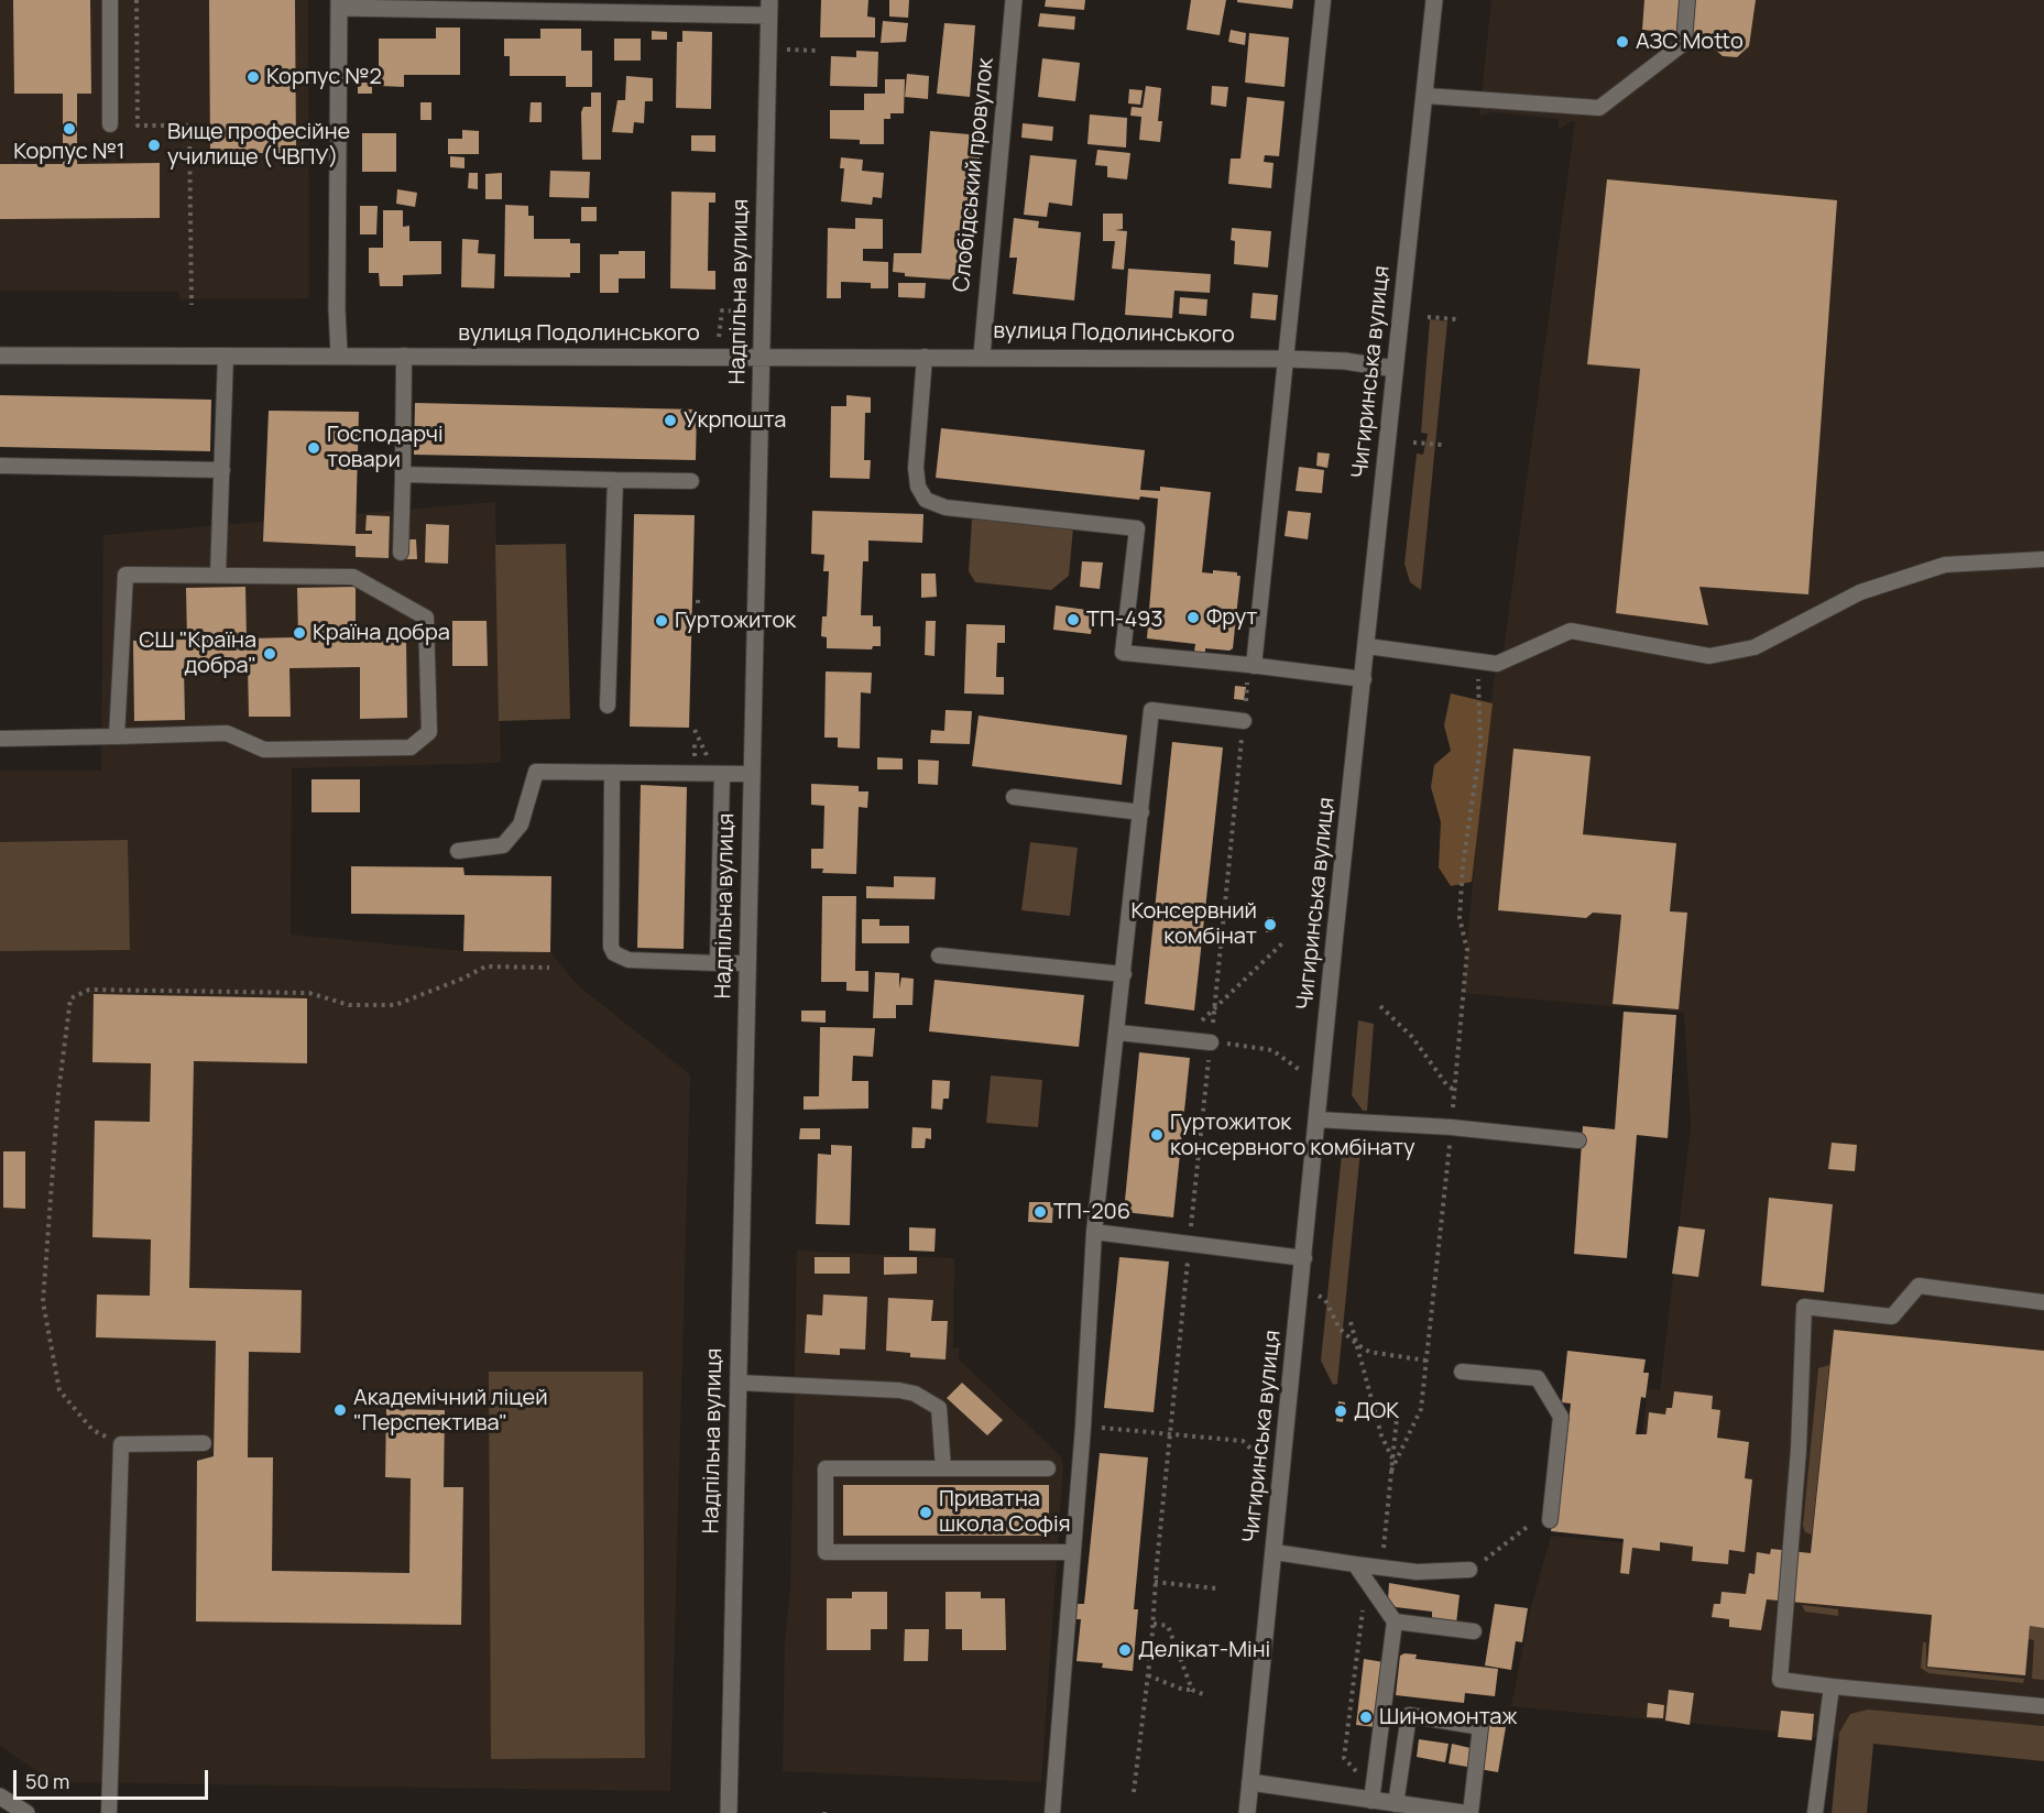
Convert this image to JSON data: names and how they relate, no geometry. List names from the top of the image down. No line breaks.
{"streets":{"street":["Слобідський провулок","Надпільна вулиця","вулиця Подолинського","Чигиринська вулиця"]},"crossings":[["Слобідський провулок","вулиця Подолинського"],["Надпільна вулиця","вулиця Подолинського"],["вулиця Подолинського","Чигиринська вулиця"]],"places":["АЗС Motto","Корпус №2","Корпус №1","Вище професійне училище (ЧВПУ)","Укрпошта","Господарчі товари","Фрут","ТП-493","Гуртожиток","Країна добра","СШ \"Країна добра\"","Консервний комбінат","Гуртожиток консервного комбінату","ТП-206","Академічний ліцей \"Перспектива\"","ДОК","Приватна школа Софія","Делікат-Міні","Шиномонтаж"],"scale_bar":"50 m"}
